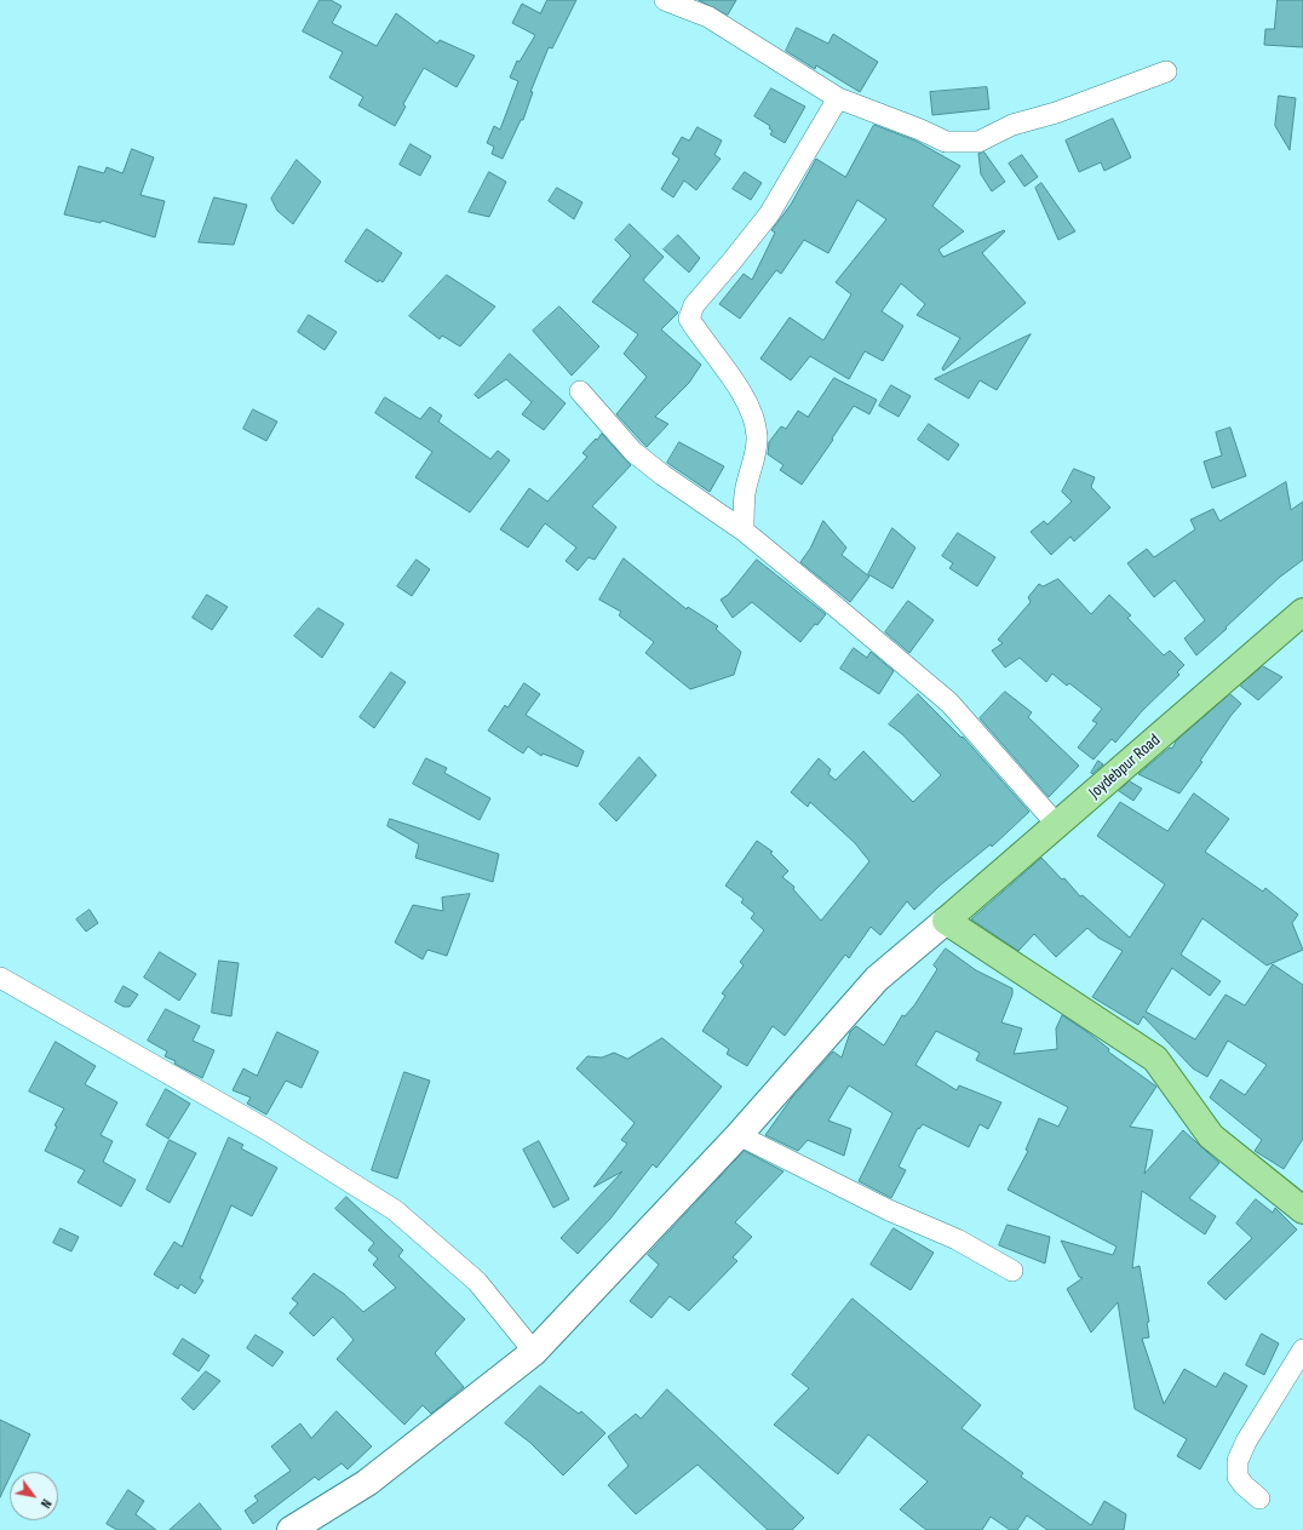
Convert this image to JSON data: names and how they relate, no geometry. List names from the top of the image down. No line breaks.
{"streets":{"main road":["Joydebpur Road"]},"north":"bottom right"}
